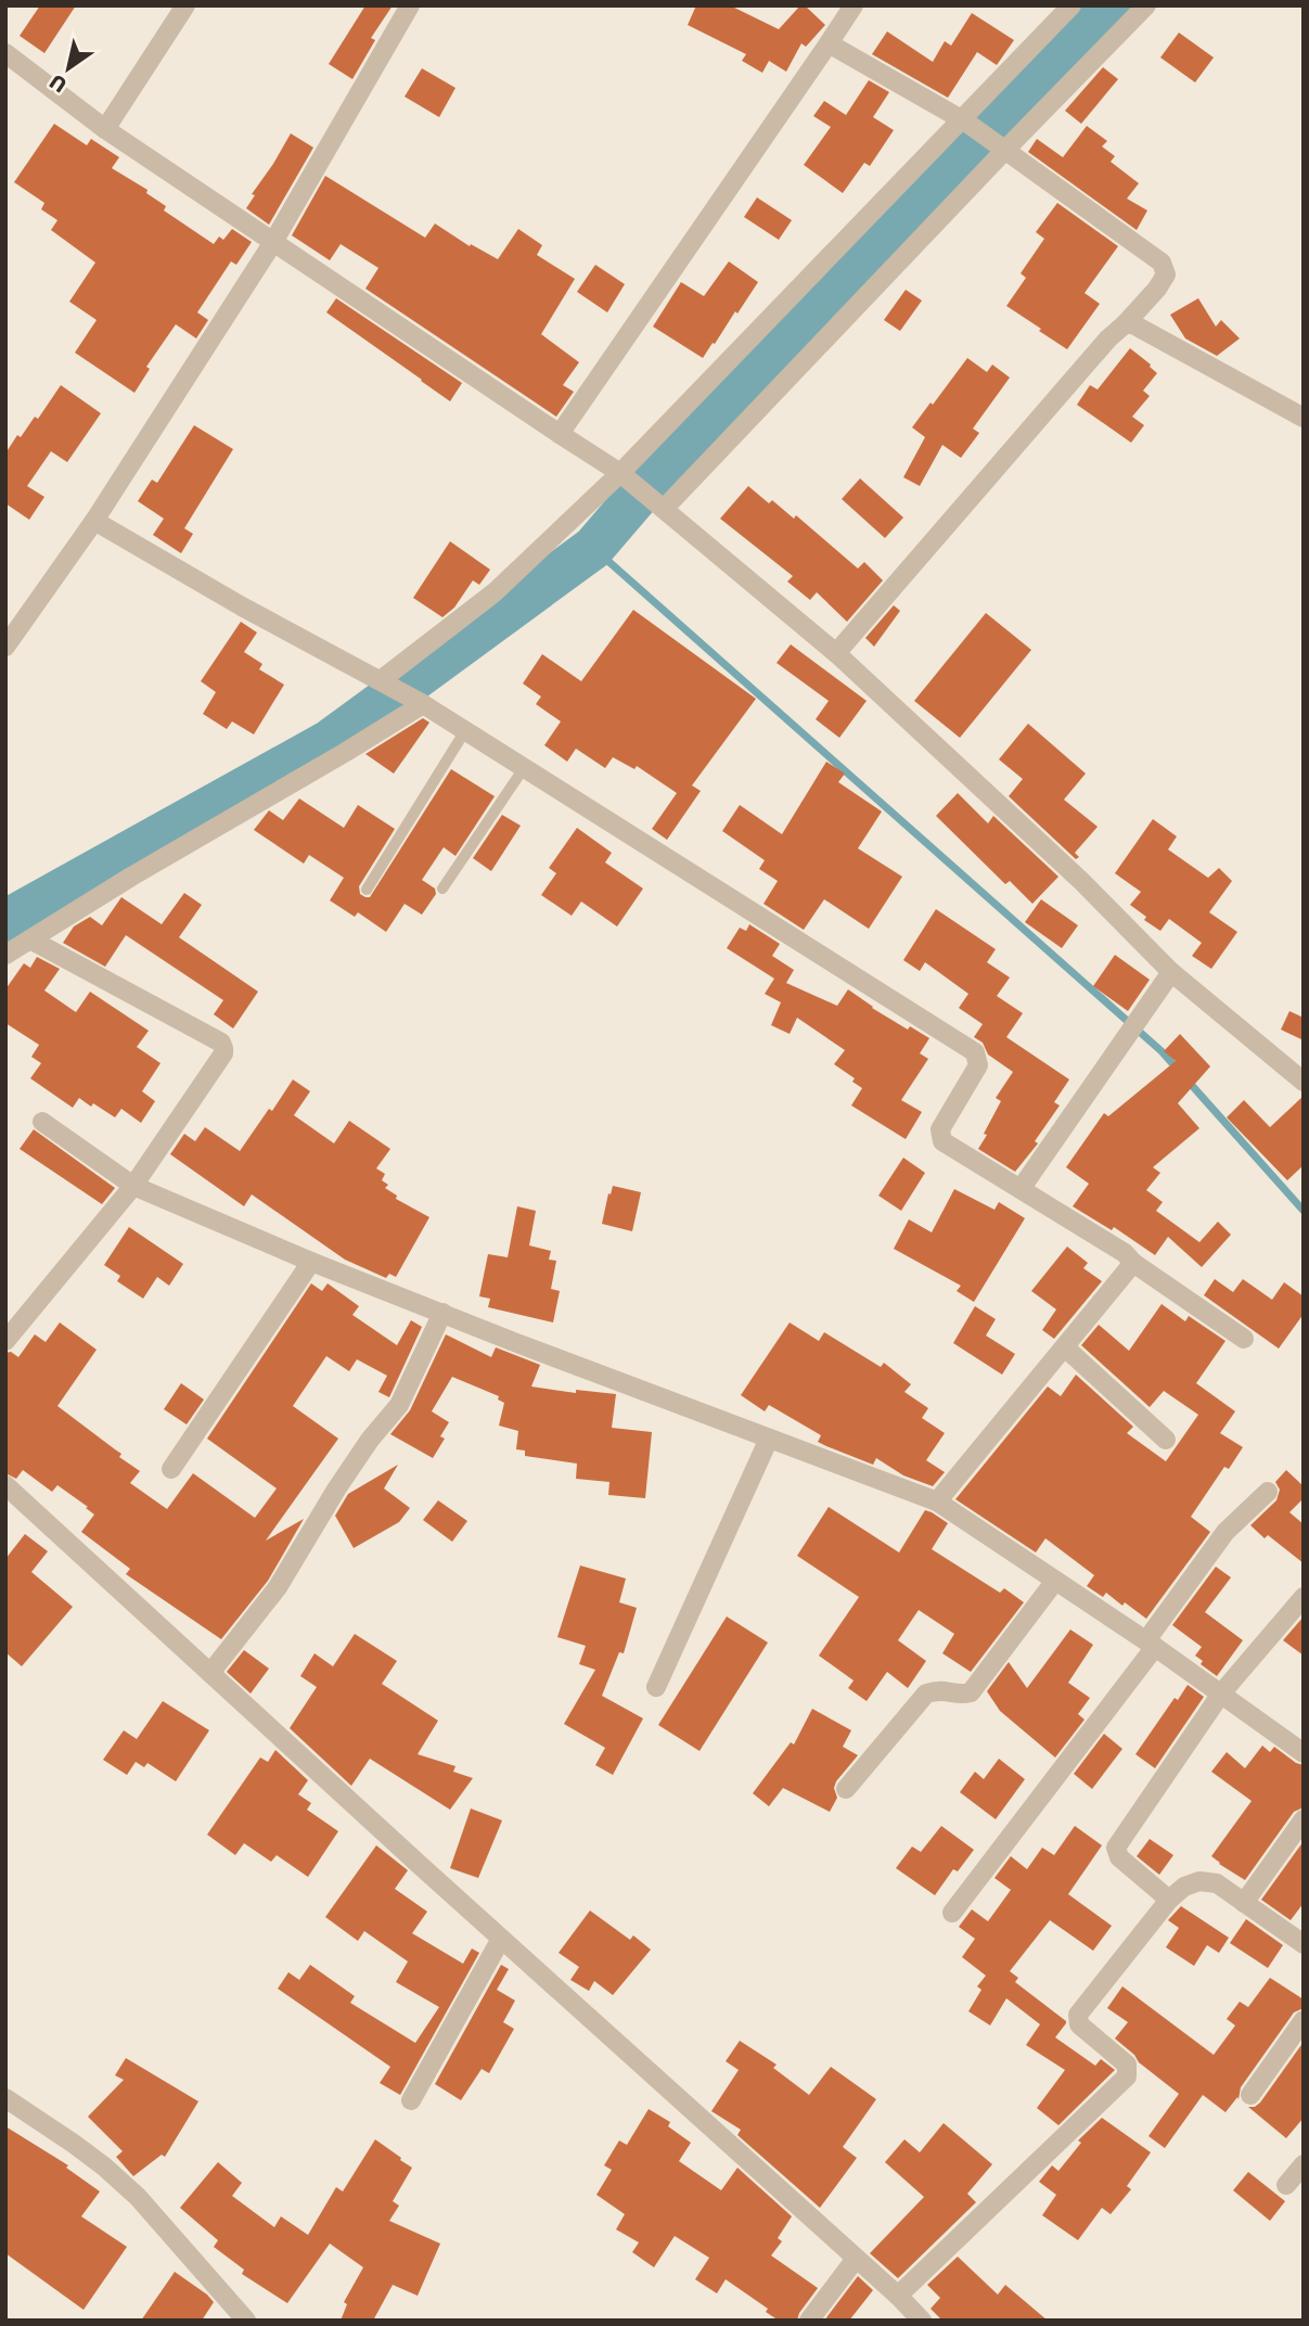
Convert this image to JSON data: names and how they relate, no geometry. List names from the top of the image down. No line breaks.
{"north":"bottom left"}
